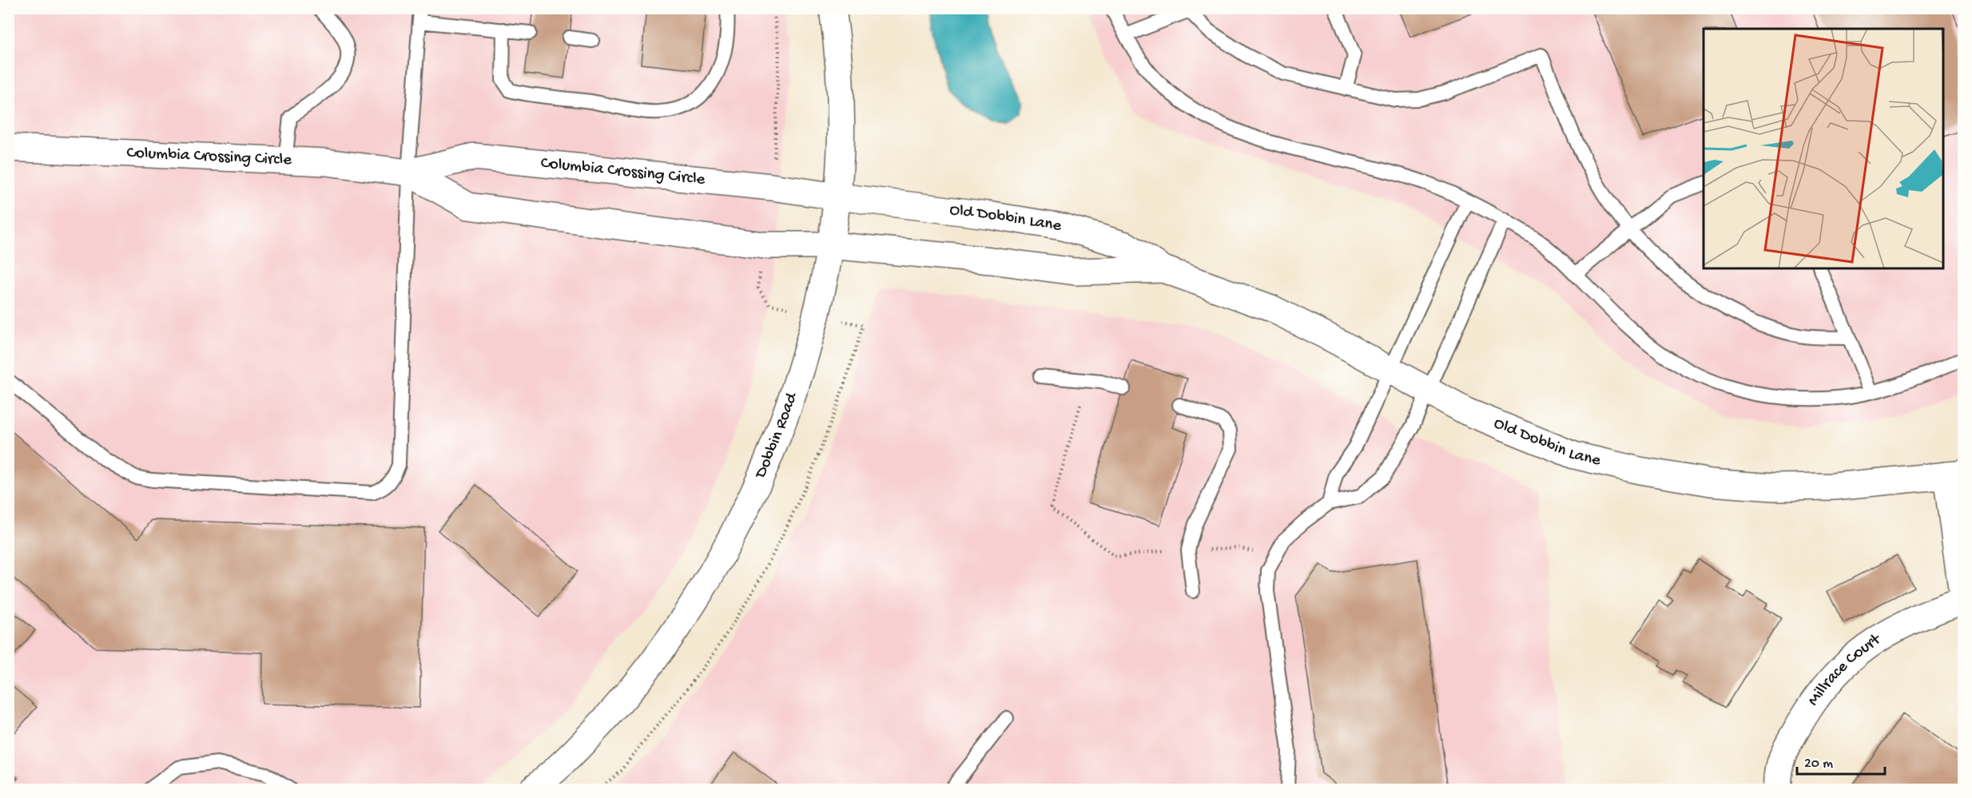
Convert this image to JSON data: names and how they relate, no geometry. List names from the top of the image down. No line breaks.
{"streets":{"street":["Columbia Crossing Circle","Old Dobbin Lane","Dobbin Road","Millrace Court"]},"crossings":[["Columbia Crossing Circle","Old Dobbin Lane"],["Columbia Crossing Circle","Dobbin Road"],["Old Dobbin Lane","Dobbin Road"],["Old Dobbin Lane","Millrace Court"]],"scale_bar":"20 m"}
